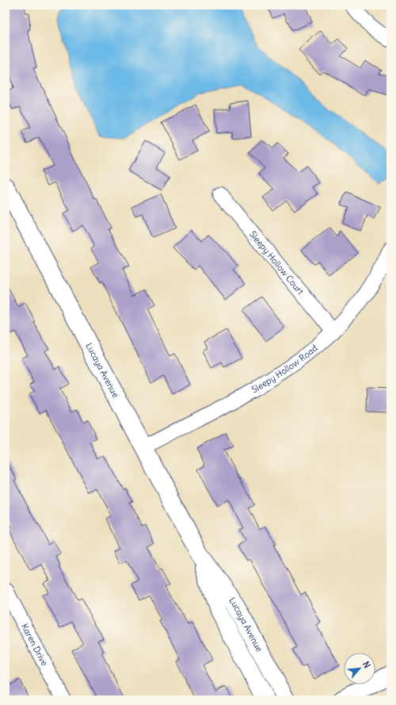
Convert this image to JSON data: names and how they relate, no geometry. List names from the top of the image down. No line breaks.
{"streets":{"street":["Sleepy Hollow Court","Sleepy Hollow Road","Lucaya Avenue","Karen Drive"]},"crossings":[["Sleepy Hollow Court","Sleepy Hollow Road"],["Sleepy Hollow Road","Lucaya Avenue"]],"north":"top right"}
